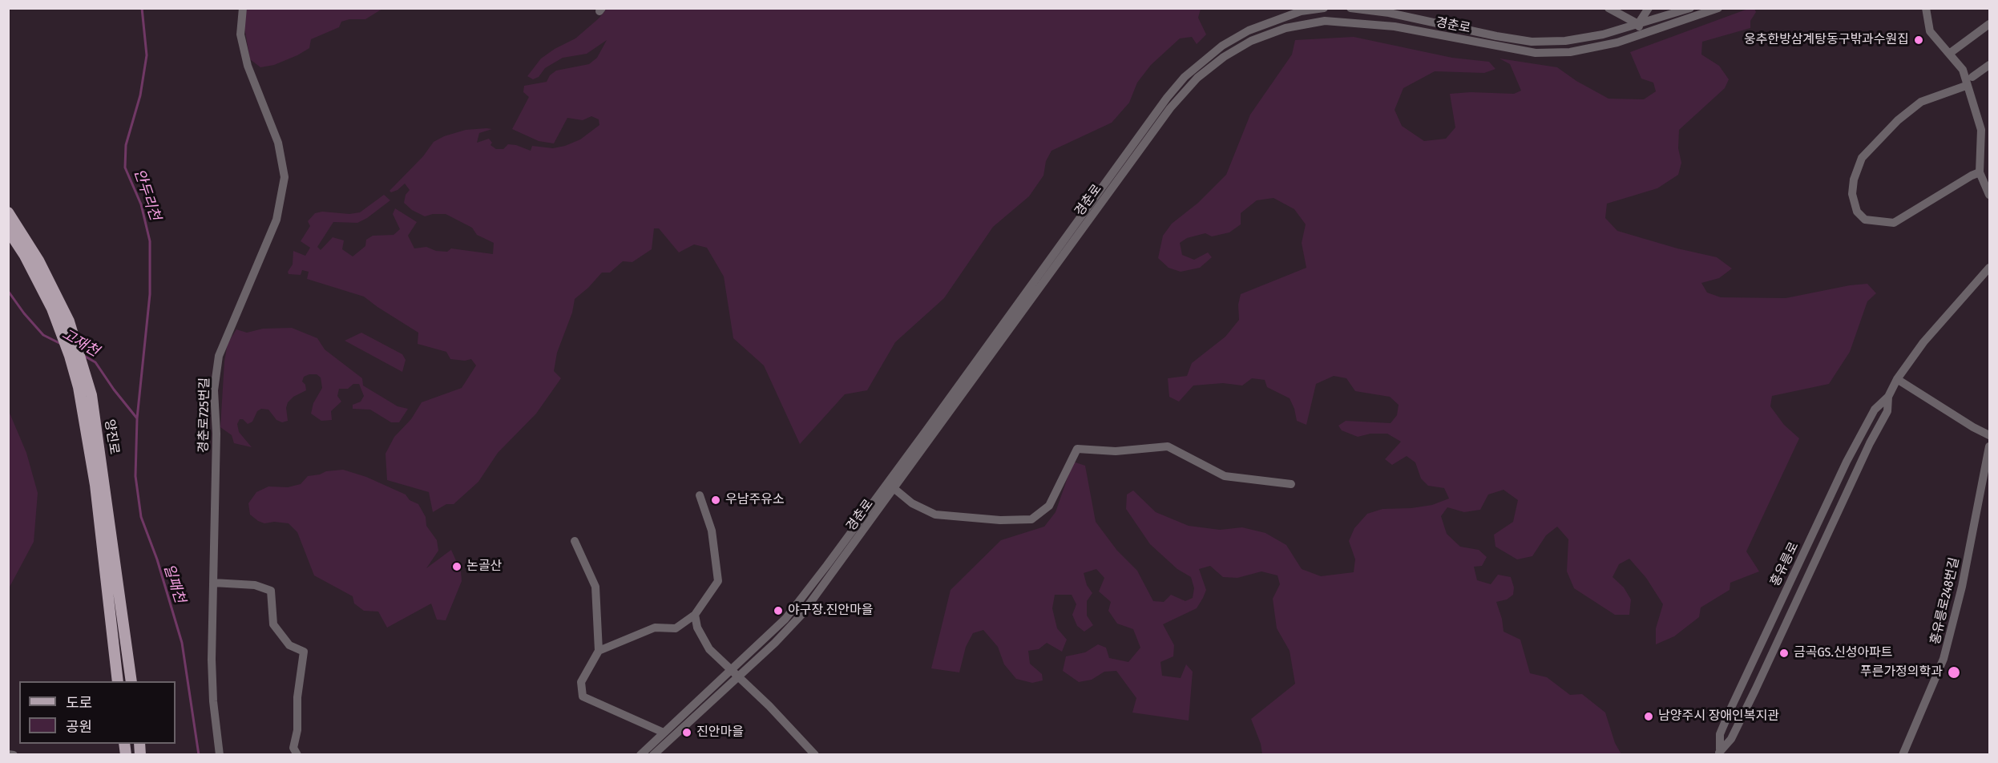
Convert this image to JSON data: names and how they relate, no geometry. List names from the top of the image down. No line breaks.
{"streets":{"main road":["양진로"],"street":["경춘로","경춘로725번길","홍유릉로","홍유릉로248번길"]},"water":["안두리천","고재천","일패천"],"places":["웅추한방삼계탕동구밖과수원집","우남주유소","논골산","야구장.진안마을","금곡GS.신성아파트","푸른가정의학과","남양주시 장애인복지관","진안마을"],"legend":["도로","공원"]}
